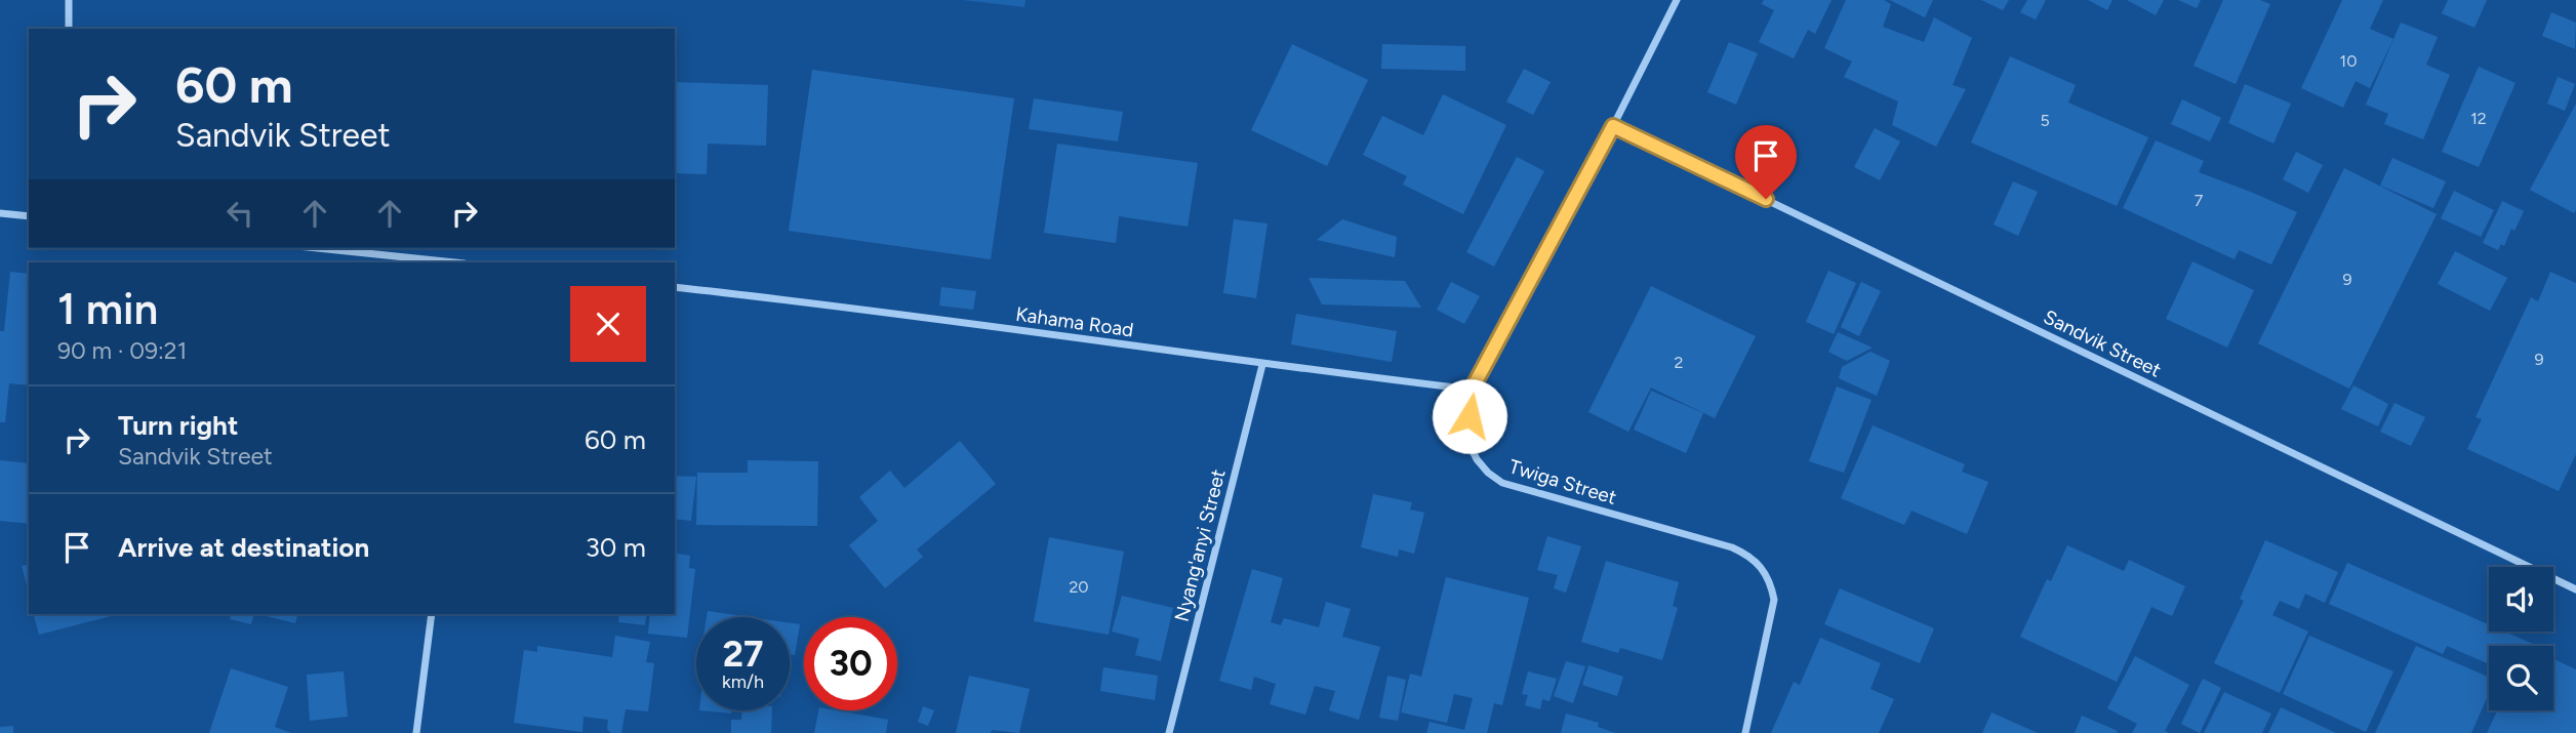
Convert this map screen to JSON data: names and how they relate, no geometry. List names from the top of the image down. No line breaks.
{"streets":{"street":["Kahama Road","Sandvik Street","Twiga Street","Nyang'anyi Street"]},"crossings":[["Kahama Road","Twiga Street"],["Kahama Road","Nyang'anyi Street"],["Sandvik Street","Twiga Street"]],"house_numbers":["10","12","5","7","9","9","2","20"],"page":{"turn":["60 m","Sandvik Street"],"heading":["1 min","90 m · 09:21"],"list":[{"name":"Turn right","note":"Sandvik Street","value":"60 m"},{"name":"Arrive at destination","value":"30 m"}],"speed":"27 km/h","limit":"30"}}
